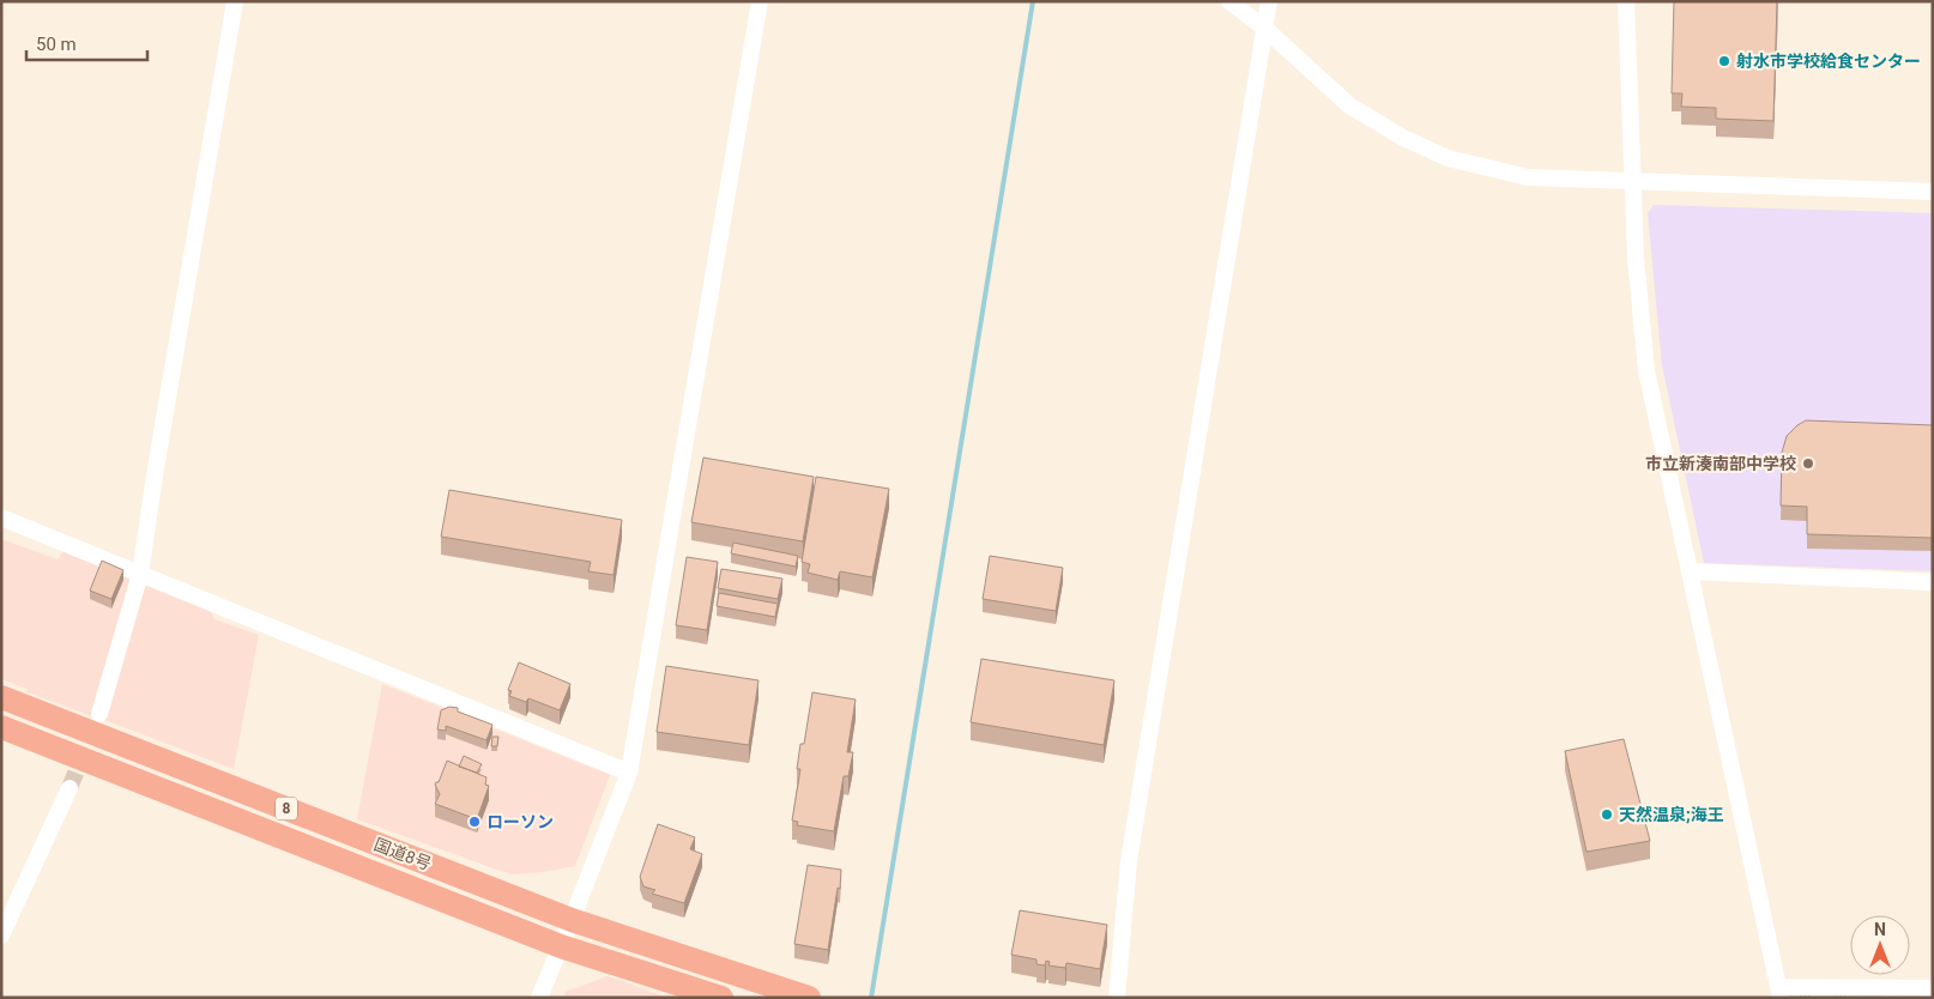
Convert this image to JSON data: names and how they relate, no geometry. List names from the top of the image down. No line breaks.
{"streets":{"highway":["8","国道8号"]},"places":["射水市学校給食センター","市立新湊南部中学校","天然温泉;海王","ローソン"],"scale_bar":"50 m","north":"top"}
